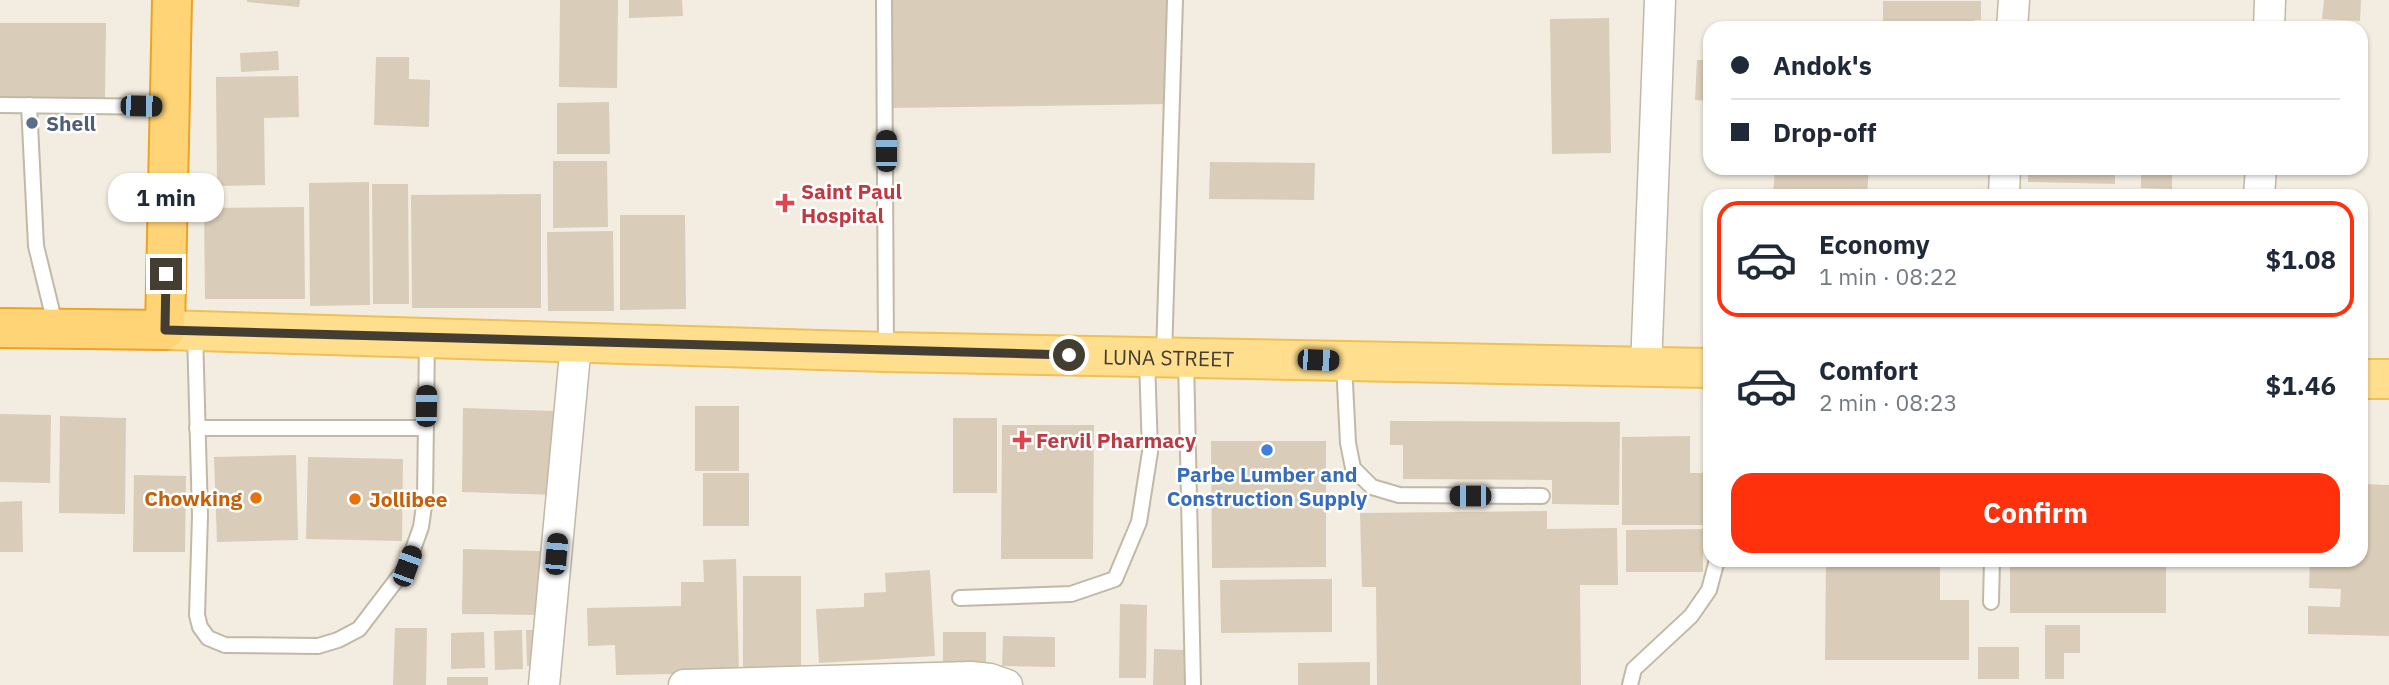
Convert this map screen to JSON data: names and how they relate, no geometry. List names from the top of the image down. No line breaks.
{"streets":{"highway":["LUNA STREET"]},"places":{"other":["Shell","Parbe Lumber and Construction Supply","Chowking","Jollibee"],"health":["Saint Paul Hospital","Fervil Pharmacy"]},"page":{"banner":["Andok's","Drop-off"],"bubble":"1 min","list":[{"name":"Economy","note":"1 min · 08:22","value":"$1.08"},{"name":"Comfort","note":"2 min · 08:23","value":"$1.46"}],"buttons":"Confirm"}}
